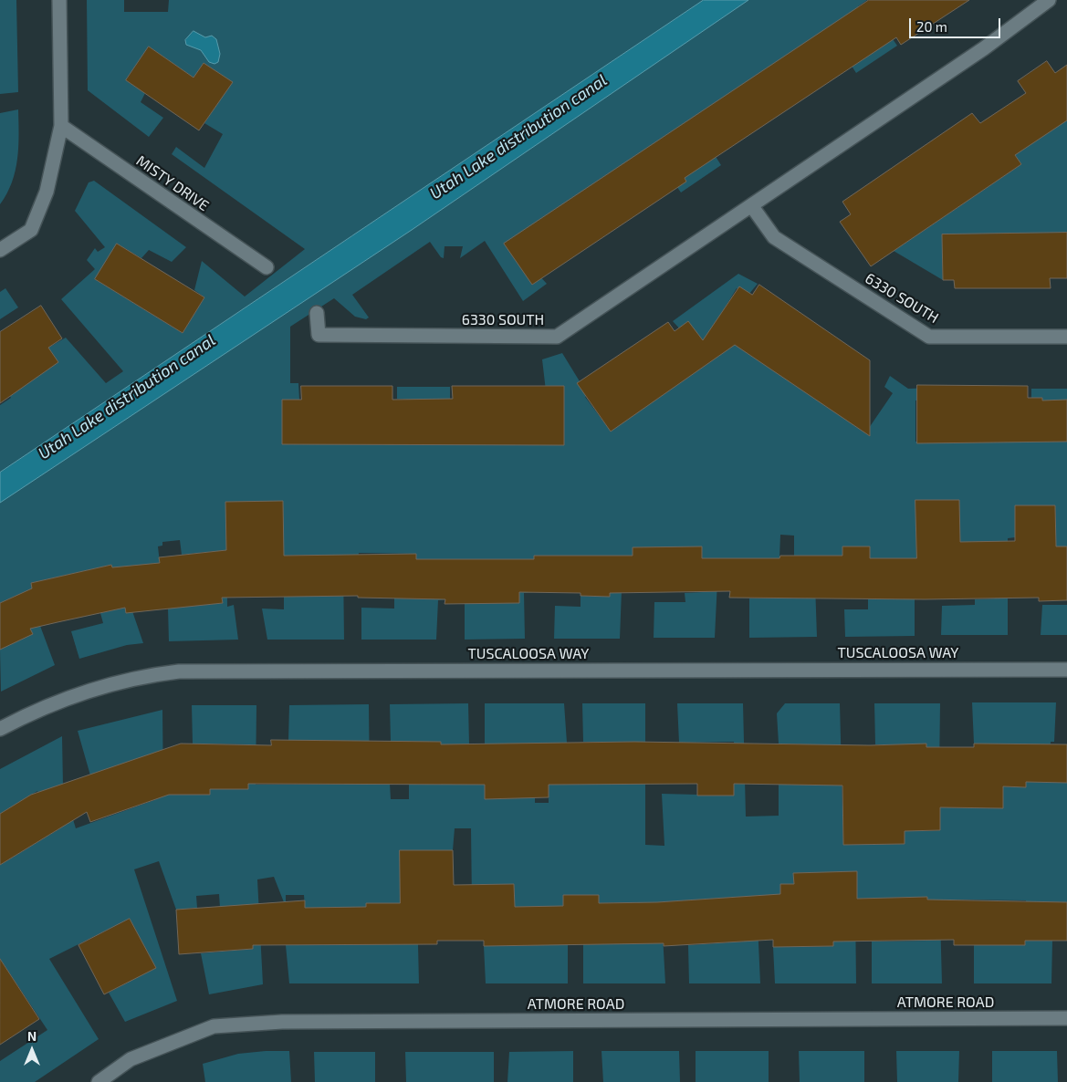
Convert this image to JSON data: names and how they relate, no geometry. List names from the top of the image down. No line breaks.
{"streets":{"street":["MISTY DRIVE","6330 SOUTH","TUSCALOOSA WAY","ATMORE ROAD"]},"water":["Utah Lake distribution canal"],"scale_bar":"20 m","north":"top"}
